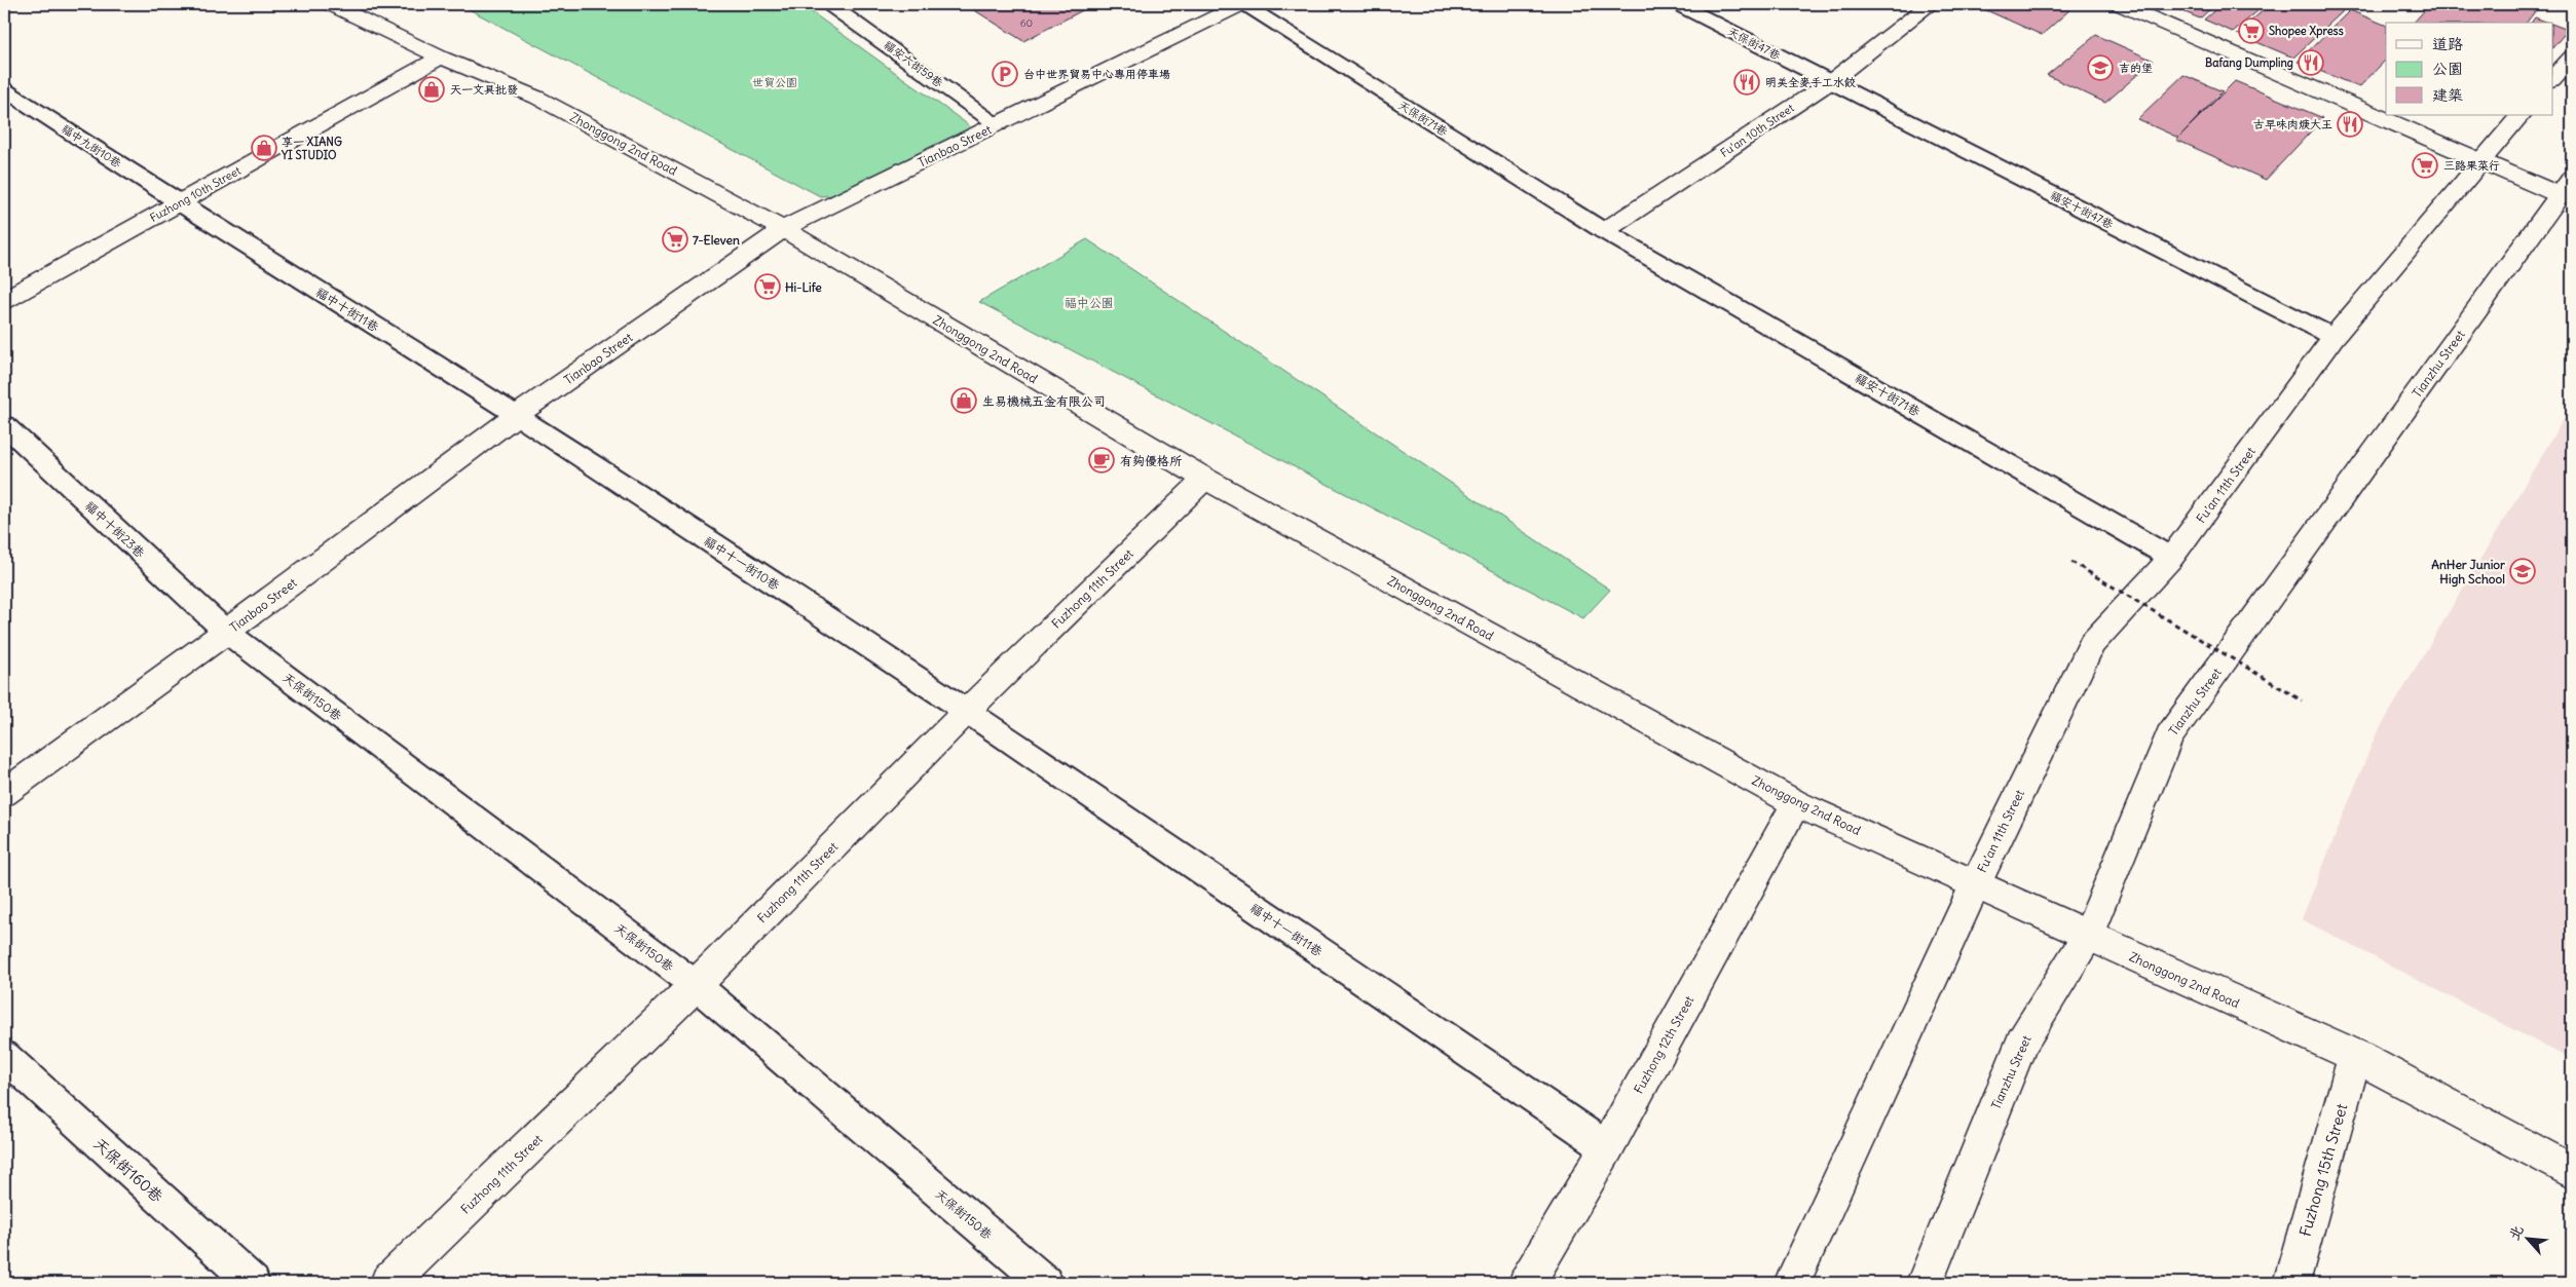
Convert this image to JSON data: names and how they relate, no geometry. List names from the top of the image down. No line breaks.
{"streets":{"street":["Fu’an 10th Street","Zhonggong 2nd Road","Tianbao Street","Fuzhong 10th Street","Tianzhu Street","Fu’an 11th Street","Fuzhong 11th Street","Fuzhong 12th Street","Fuzhong 15th Street"],"lane":["天保街47巷","福安六街59巷","天保街71巷","福中九街10巷","福安十街47巷","福中十街11巷","福安十街71巷","福中十街23巷","福中十一街10巷","天保街150巷","福中十一街11巷","天保街160巷"]},"crossings":[["天保街47巷","Fu’an 10th Street"],["天保街47巷","福安十街47巷"],["福安六街59巷","Tianbao Street"],["天保街71巷","Fu’an 10th Street"],["天保街71巷","Tianbao Street"],["天保街71巷","福安十街71巷"],["Fu’an 10th Street","福安十街47巷"],["Fu’an 10th Street","福安十街71巷"],["Zhonggong 2nd Road","Tianbao Street"],["Zhonggong 2nd Road","Fuzhong 10th Street"],["Zhonggong 2nd Road","Tianzhu Street"],["Zhonggong 2nd Road","Fu’an 11th Street"],["Zhonggong 2nd Road","Fuzhong 11th Street"],["Zhonggong 2nd Road","Fuzhong 12th Street"],["Zhonggong 2nd Road","Fuzhong 15th Street"],["福中九街10巷","Fuzhong 10th Street"],["福中九街10巷","福中十街11巷"],["Tianbao Street","福中十街11巷"],["Tianbao Street","福中十街23巷"],["Tianbao Street","福中十一街10巷"],["Tianbao Street","天保街150巷"],["Fuzhong 10th Street","福中十街11巷"],["福安十街47巷","Fu’an 11th Street"],["福中十街11巷","福中十一街10巷"],["福安十街71巷","Fu’an 11th Street"],["福中十街23巷","天保街150巷"],["福中十一街10巷","Fuzhong 11th Street"],["福中十一街10巷","福中十一街11巷"],["Fuzhong 11th Street","天保街150巷"],["Fuzhong 11th Street","福中十一街11巷"],["福中十一街11巷","Fuzhong 12th Street"]],"parks":["世貿公園","福中公園"],"places":{"supermarket":["Shopee Xpress","三路果菜行","7-Eleven","Hi-Life"],"restaurant":["Bafang Dumpling","明美全麥手工水餃","古早味肉焿大王"],"school or university":["吉的堡","AnHer Junior High School"],"parking":["台中世界貿易中心專用停車場"],"shop":["天一文具批發","享一 XIANG YI STUDIO","生易機械五金有限公司"],"cafe":["有夠優格所"]},"house_numbers":["60"],"legend":["道路","公園","建築"],"north":"top left"}
